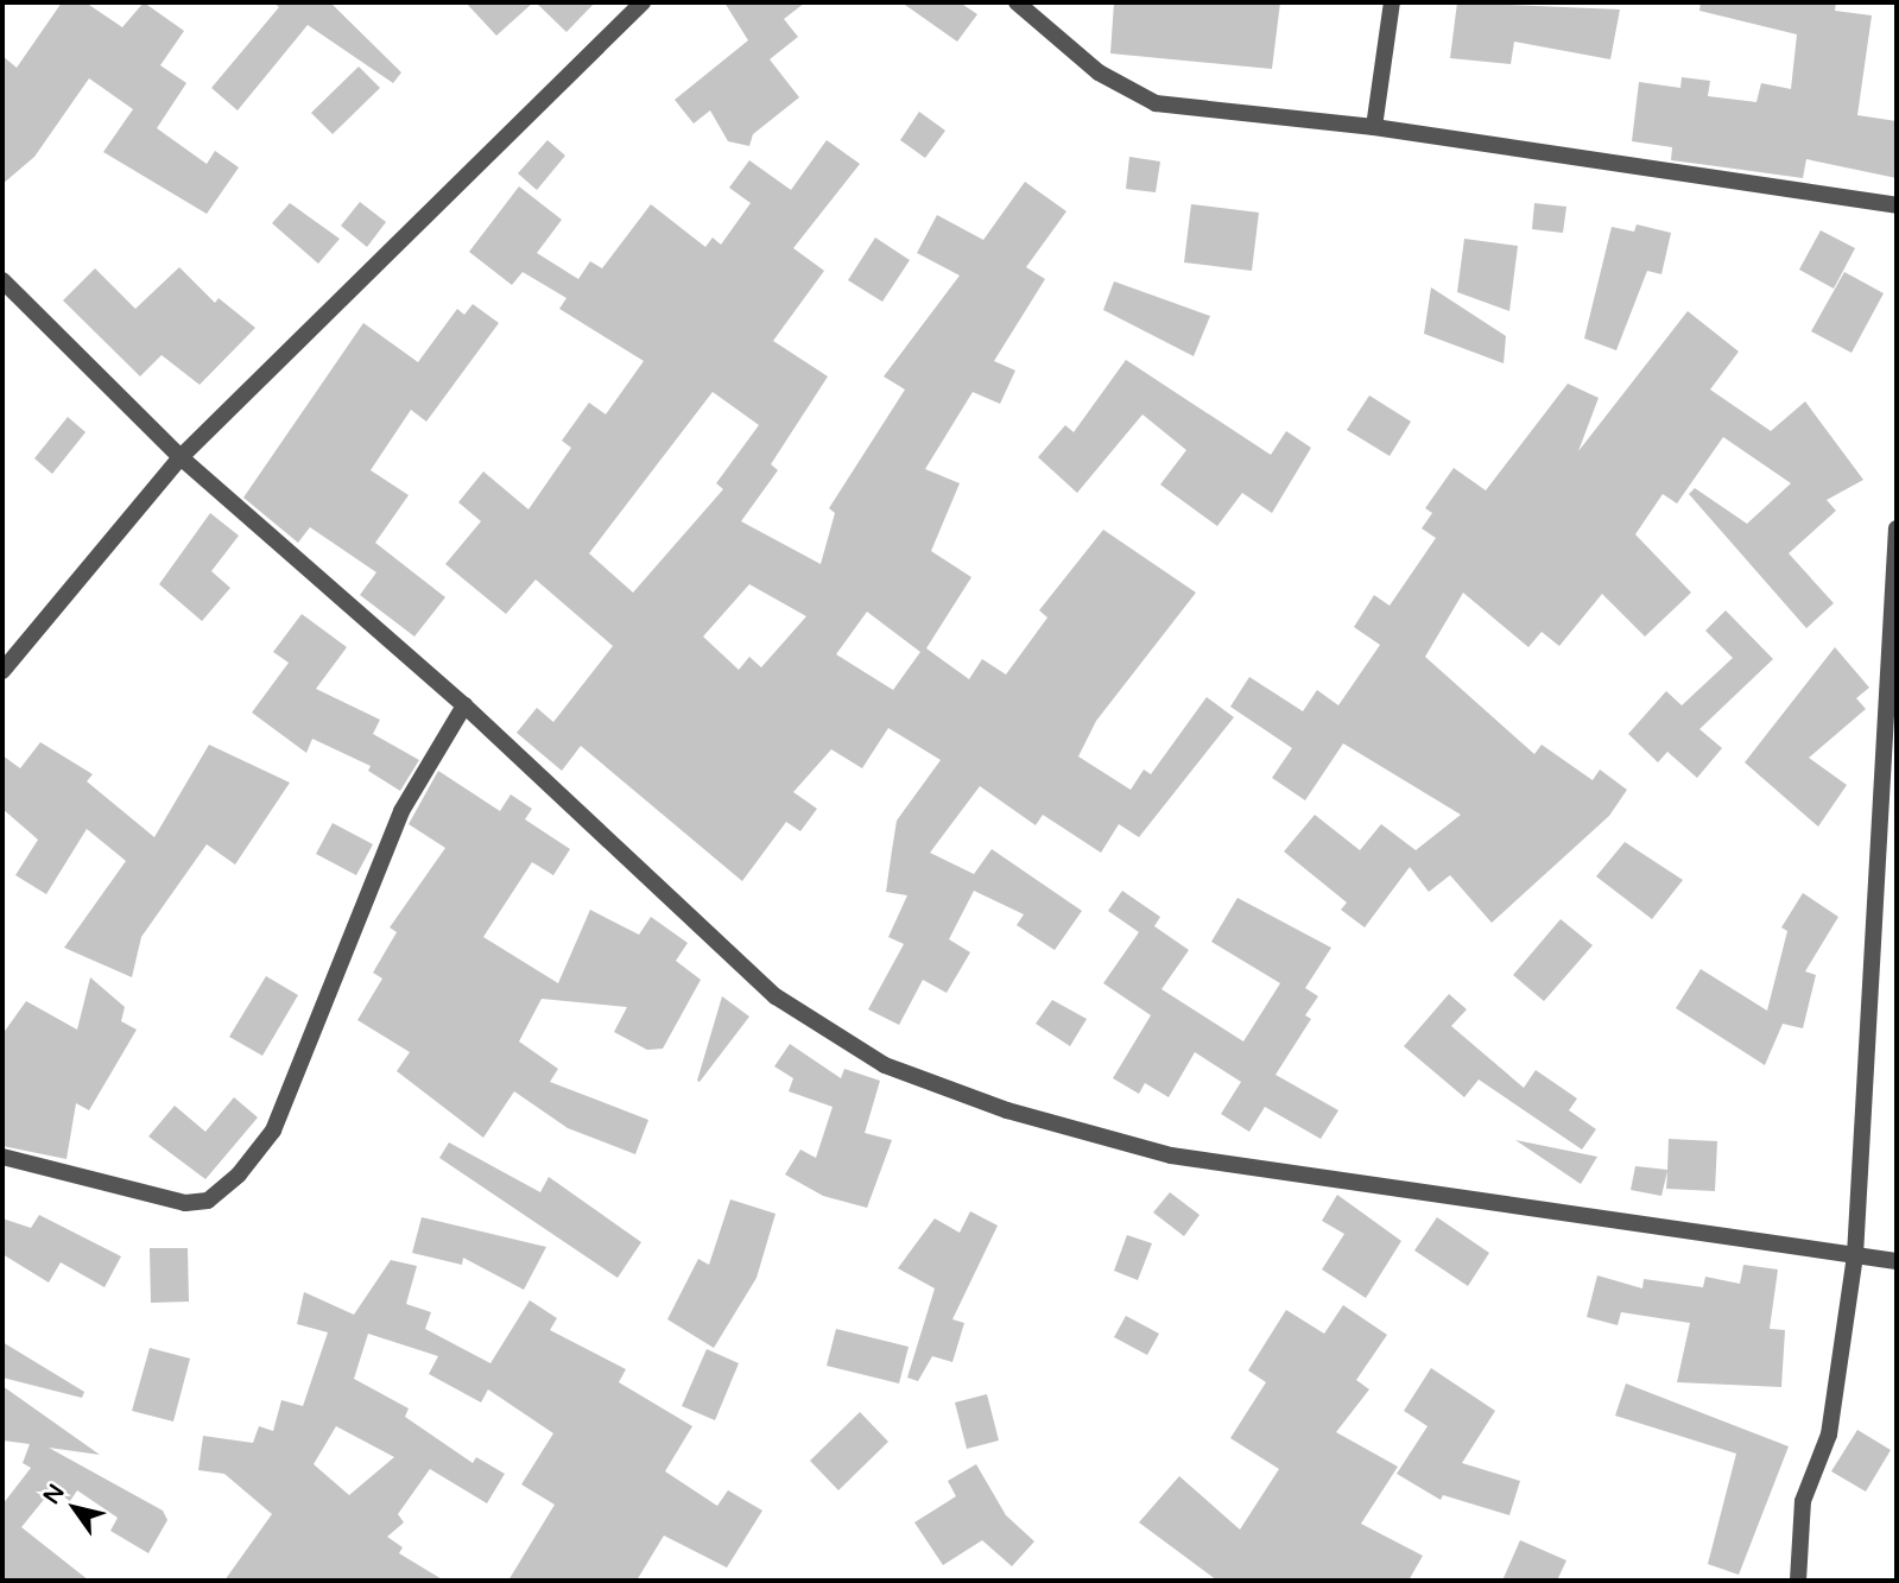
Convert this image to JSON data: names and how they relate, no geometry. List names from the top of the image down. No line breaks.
{"north":"top left"}
